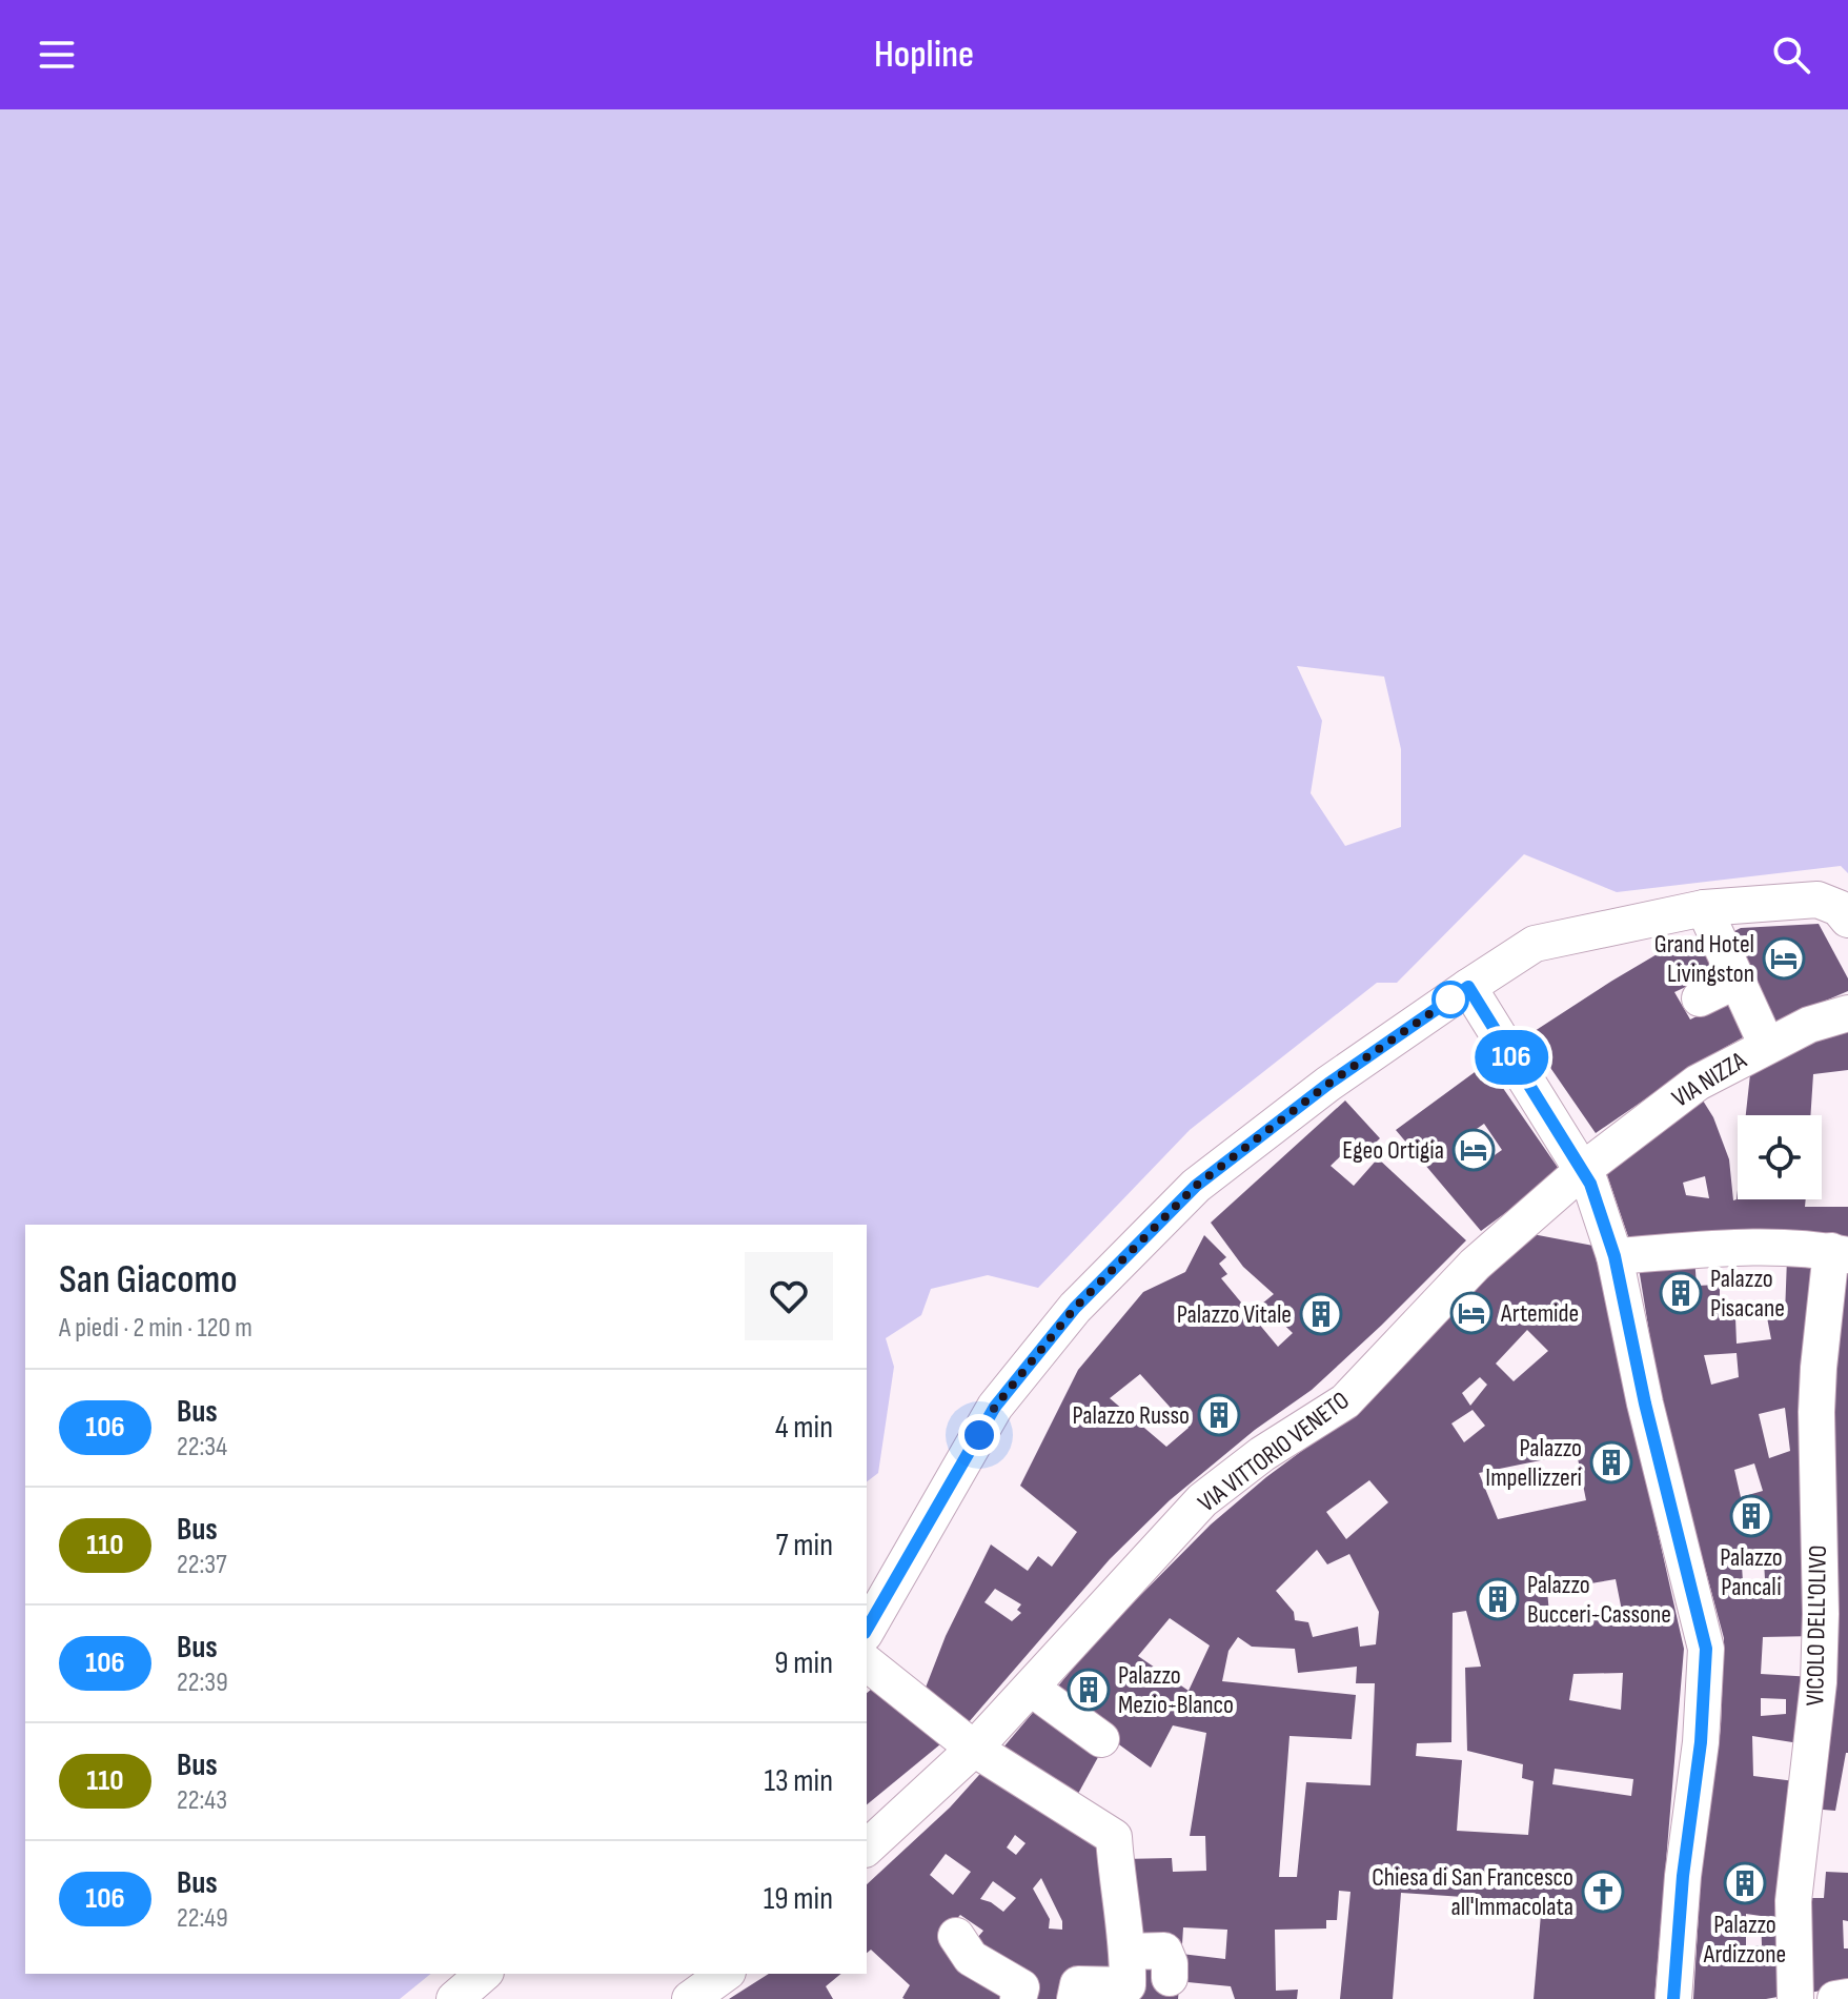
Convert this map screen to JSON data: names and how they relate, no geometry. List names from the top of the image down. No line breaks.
{"streets":{"street":["VIA NIZZA","VIA VITTORIO VENETO","VICOLO DELL'OLIVO"]},"crossings":[["VIA NIZZA","VIA VITTORIO VENETO"]],"places":{"hotel":["Grand Hotel Livingston","Egeo Ortigia","Artemide"],"building":["Palazzo Pisacane","Palazzo Vitale","Palazzo Russo","Palazzo Impellizzeri","Palazzo Pancali","Palazzo Bucceri-Cassone","Palazzo Mezio-Blanco","Palazzo Ardizzone"],"church":["Chiesa di San Francesco all'Immacolata"]},"lines":["bus line 106"],"page":{"header":"Hopline","on_map":"106","heading":["San Giacomo","A piedi · 2 min · 120 m"],"list":[{"mark":"106","name":"Bus","note":"22:34","value":"4 min"},{"mark":"110","name":"Bus","note":"22:37","value":"7 min"},{"mark":"106","name":"Bus","note":"22:39","value":"9 min"},{"mark":"110","name":"Bus","note":"22:43","value":"13 min"},{"mark":"106","name":"Bus","note":"22:49","value":"19 min"}]}}
